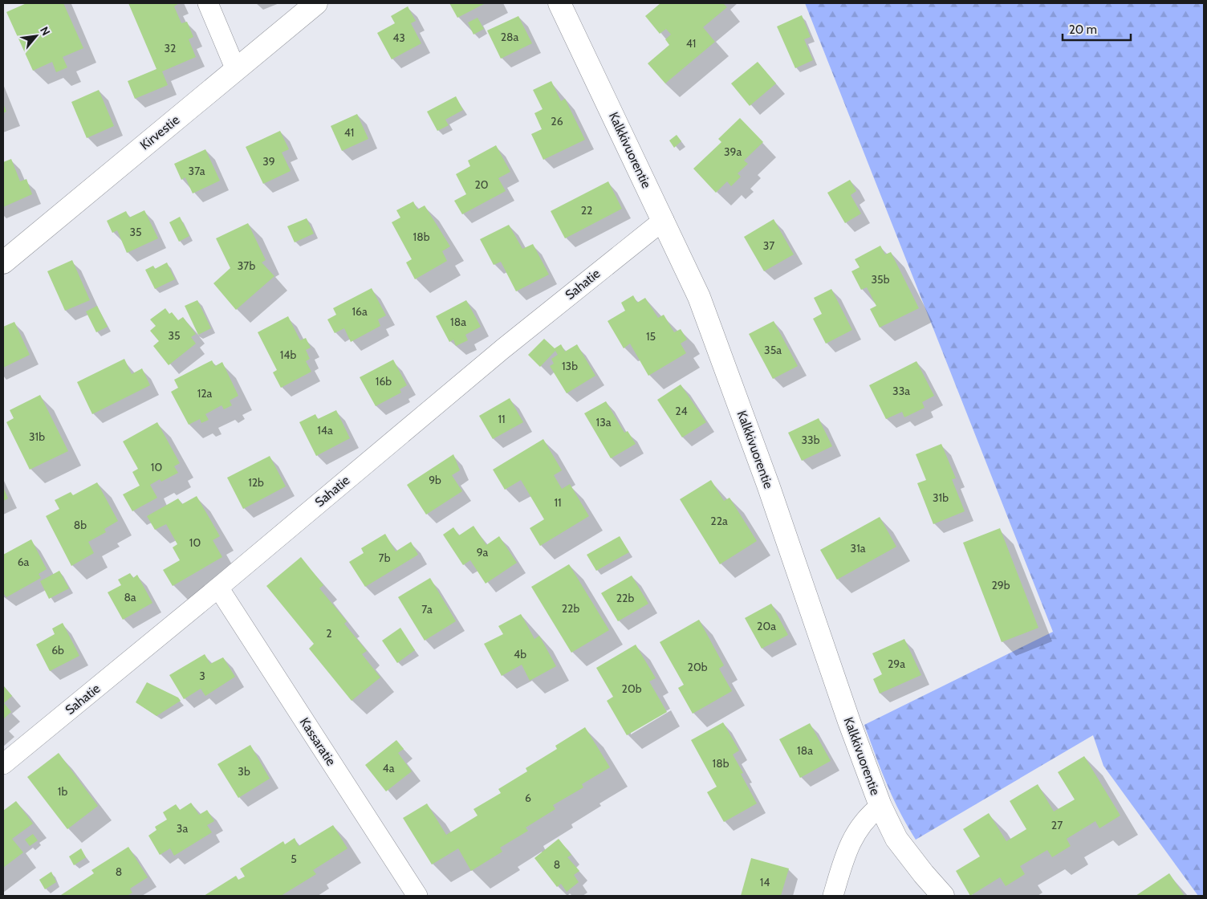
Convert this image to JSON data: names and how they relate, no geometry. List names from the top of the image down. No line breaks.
{"streets":{"street":["Kirvestie","Kalkkivuorentie","Sahatie","Kassaratie"]},"crossings":[["Kalkkivuorentie","Sahatie"],["Sahatie","Kassaratie"]],"house_numbers":["28a","43","41","32","26","41","39a","39","37a","20","22","35","18b","37","37b","35b","16a","18a","35","15","35a","14b","13b","16b","33a","12a","24","11","13a","14a","31b","33b","10","9b","12b","31b","11","22a","8b","10","31a","9a","7b","6a","29b","8a","22b","22b","7a","20a","2","6b","4b","29a","20b","3","20b","18a","18b","4a","3b","1b","6","27","3a","5","8","8","14"],"scale_bar":"20 m","north":"top right"}
